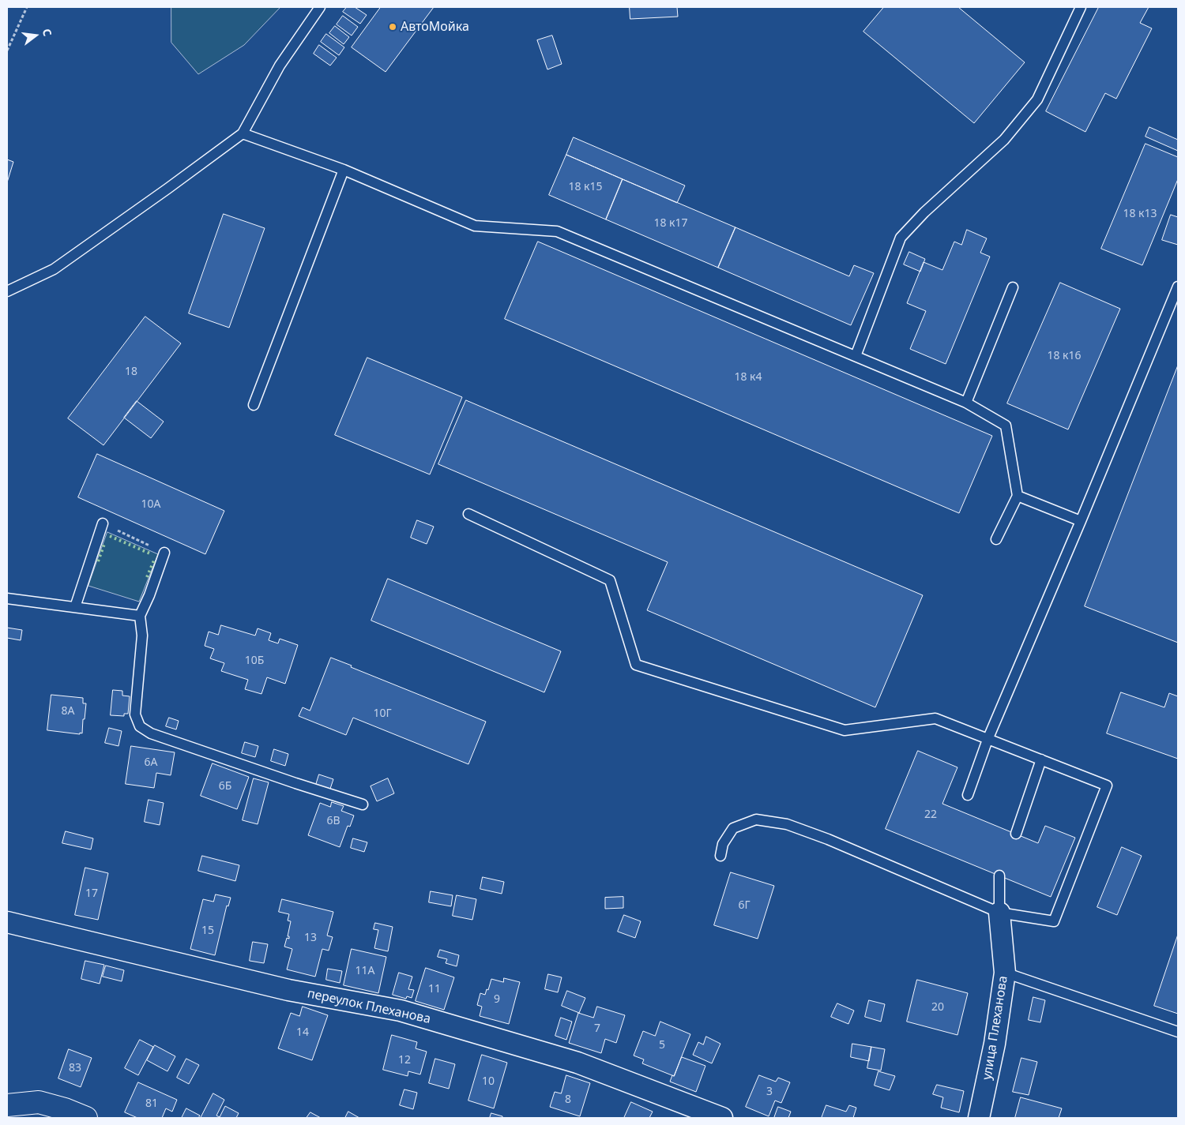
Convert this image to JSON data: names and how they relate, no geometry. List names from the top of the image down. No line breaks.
{"streets":{"street":["переулок Плеханова","улица Плеханова"]},"places":["АвтоМойка"],"house_numbers":["18 к15","18 к13","18 к17","18 к16","18","18 к4","10А","10Б","8А","10Г","6А","6Б","22","6В","17","6Г","15","13","11А","11","9","20","7","14","5","12","83","10","3","8","81"],"north":"right"}
